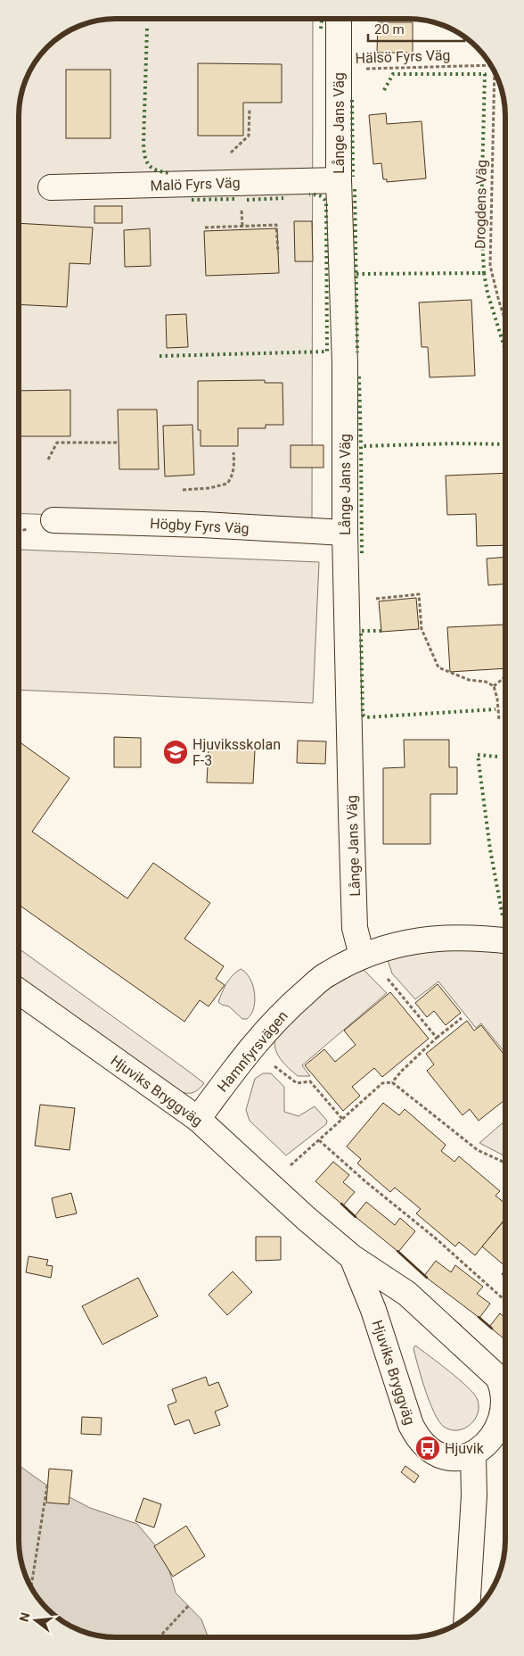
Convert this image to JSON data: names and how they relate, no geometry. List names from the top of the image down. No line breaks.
{"streets":{"street":["Långe Jans Väg","Malö Fyrs Väg","Högby Fyrs Väg","Hamnfyrsvägen","Hjuviks Bryggväg"],"path":["Hälsö Fyrs Väg","Drogdens Väg"]},"crossings":[["Hälsö Fyrs Väg","Långe Jans Väg"],["Långe Jans Väg","Malö Fyrs Väg"],["Långe Jans Väg","Högby Fyrs Väg"],["Långe Jans Väg","Hamnfyrsvägen"],["Hamnfyrsvägen","Hjuviks Bryggväg"]],"places":{"school or university":["Hjuviksskolan F-3"],"bus stop":["Hjuvik"]},"scale_bar":"20 m","north":"left"}
